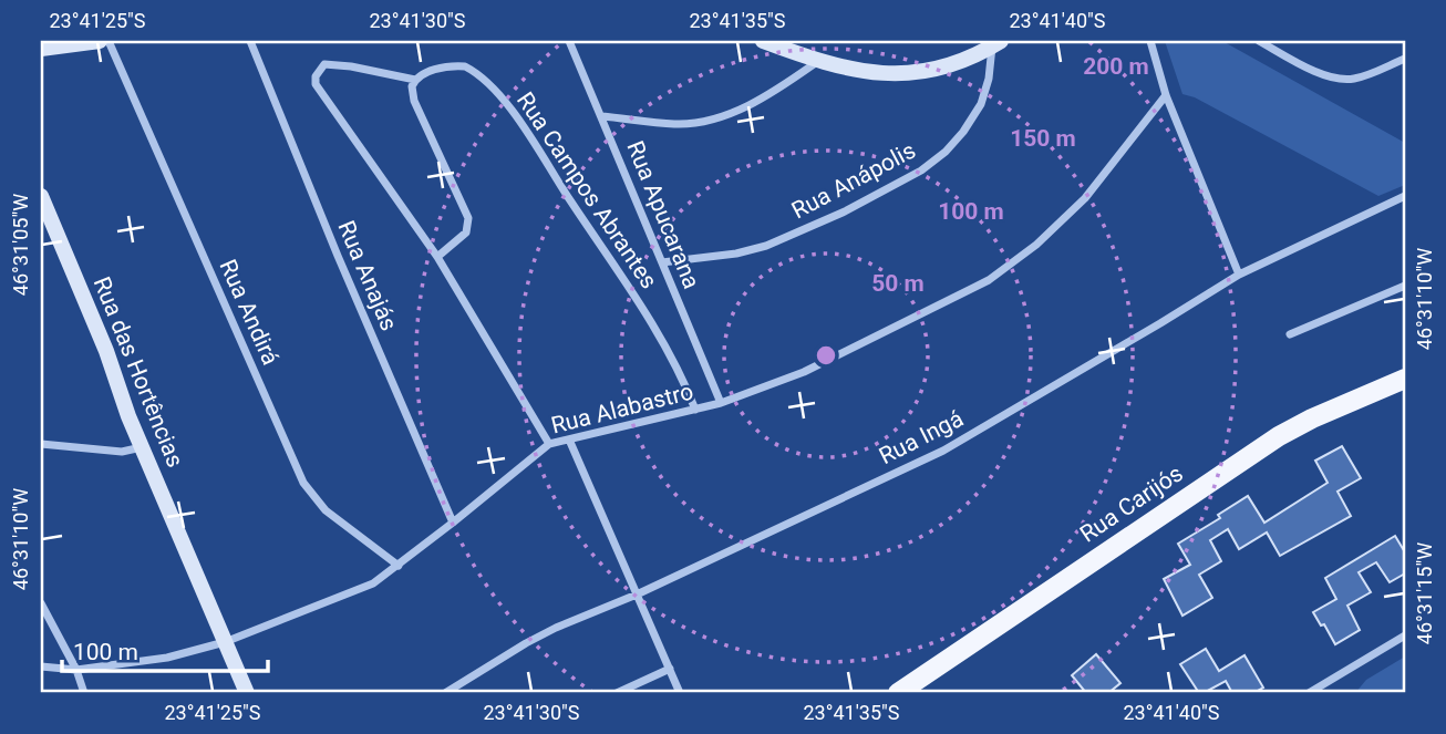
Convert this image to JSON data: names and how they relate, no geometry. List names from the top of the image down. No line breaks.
{"streets":{"main road":["Rua das Hortências","Rua Carijós"],"street":["Rua Anápolis","Rua Campos Abrantes","Rua Apucarana","Rua Anajás","Rua Andirá","Rua Alabastro","Rua Ingá"]},"crossings":[["Rua Anápolis","Rua Apucarana"],["Rua Campos Abrantes","Rua Alabastro"],["Rua Apucarana","Rua Alabastro"],["Rua Anajás","Rua Alabastro"],["Rua Andirá","Rua Alabastro"],["Rua das Hortências","Rua Alabastro"]],"scale_bar":"100 m","coordinates":["23°41'25\"S","23°41'30\"S","23°41'35\"S","23°41'40\"S","46°31'05\"W","46°31'10\"W","46°31'15\"W"],"rings":["200 m","150 m","100 m","50 m"]}
